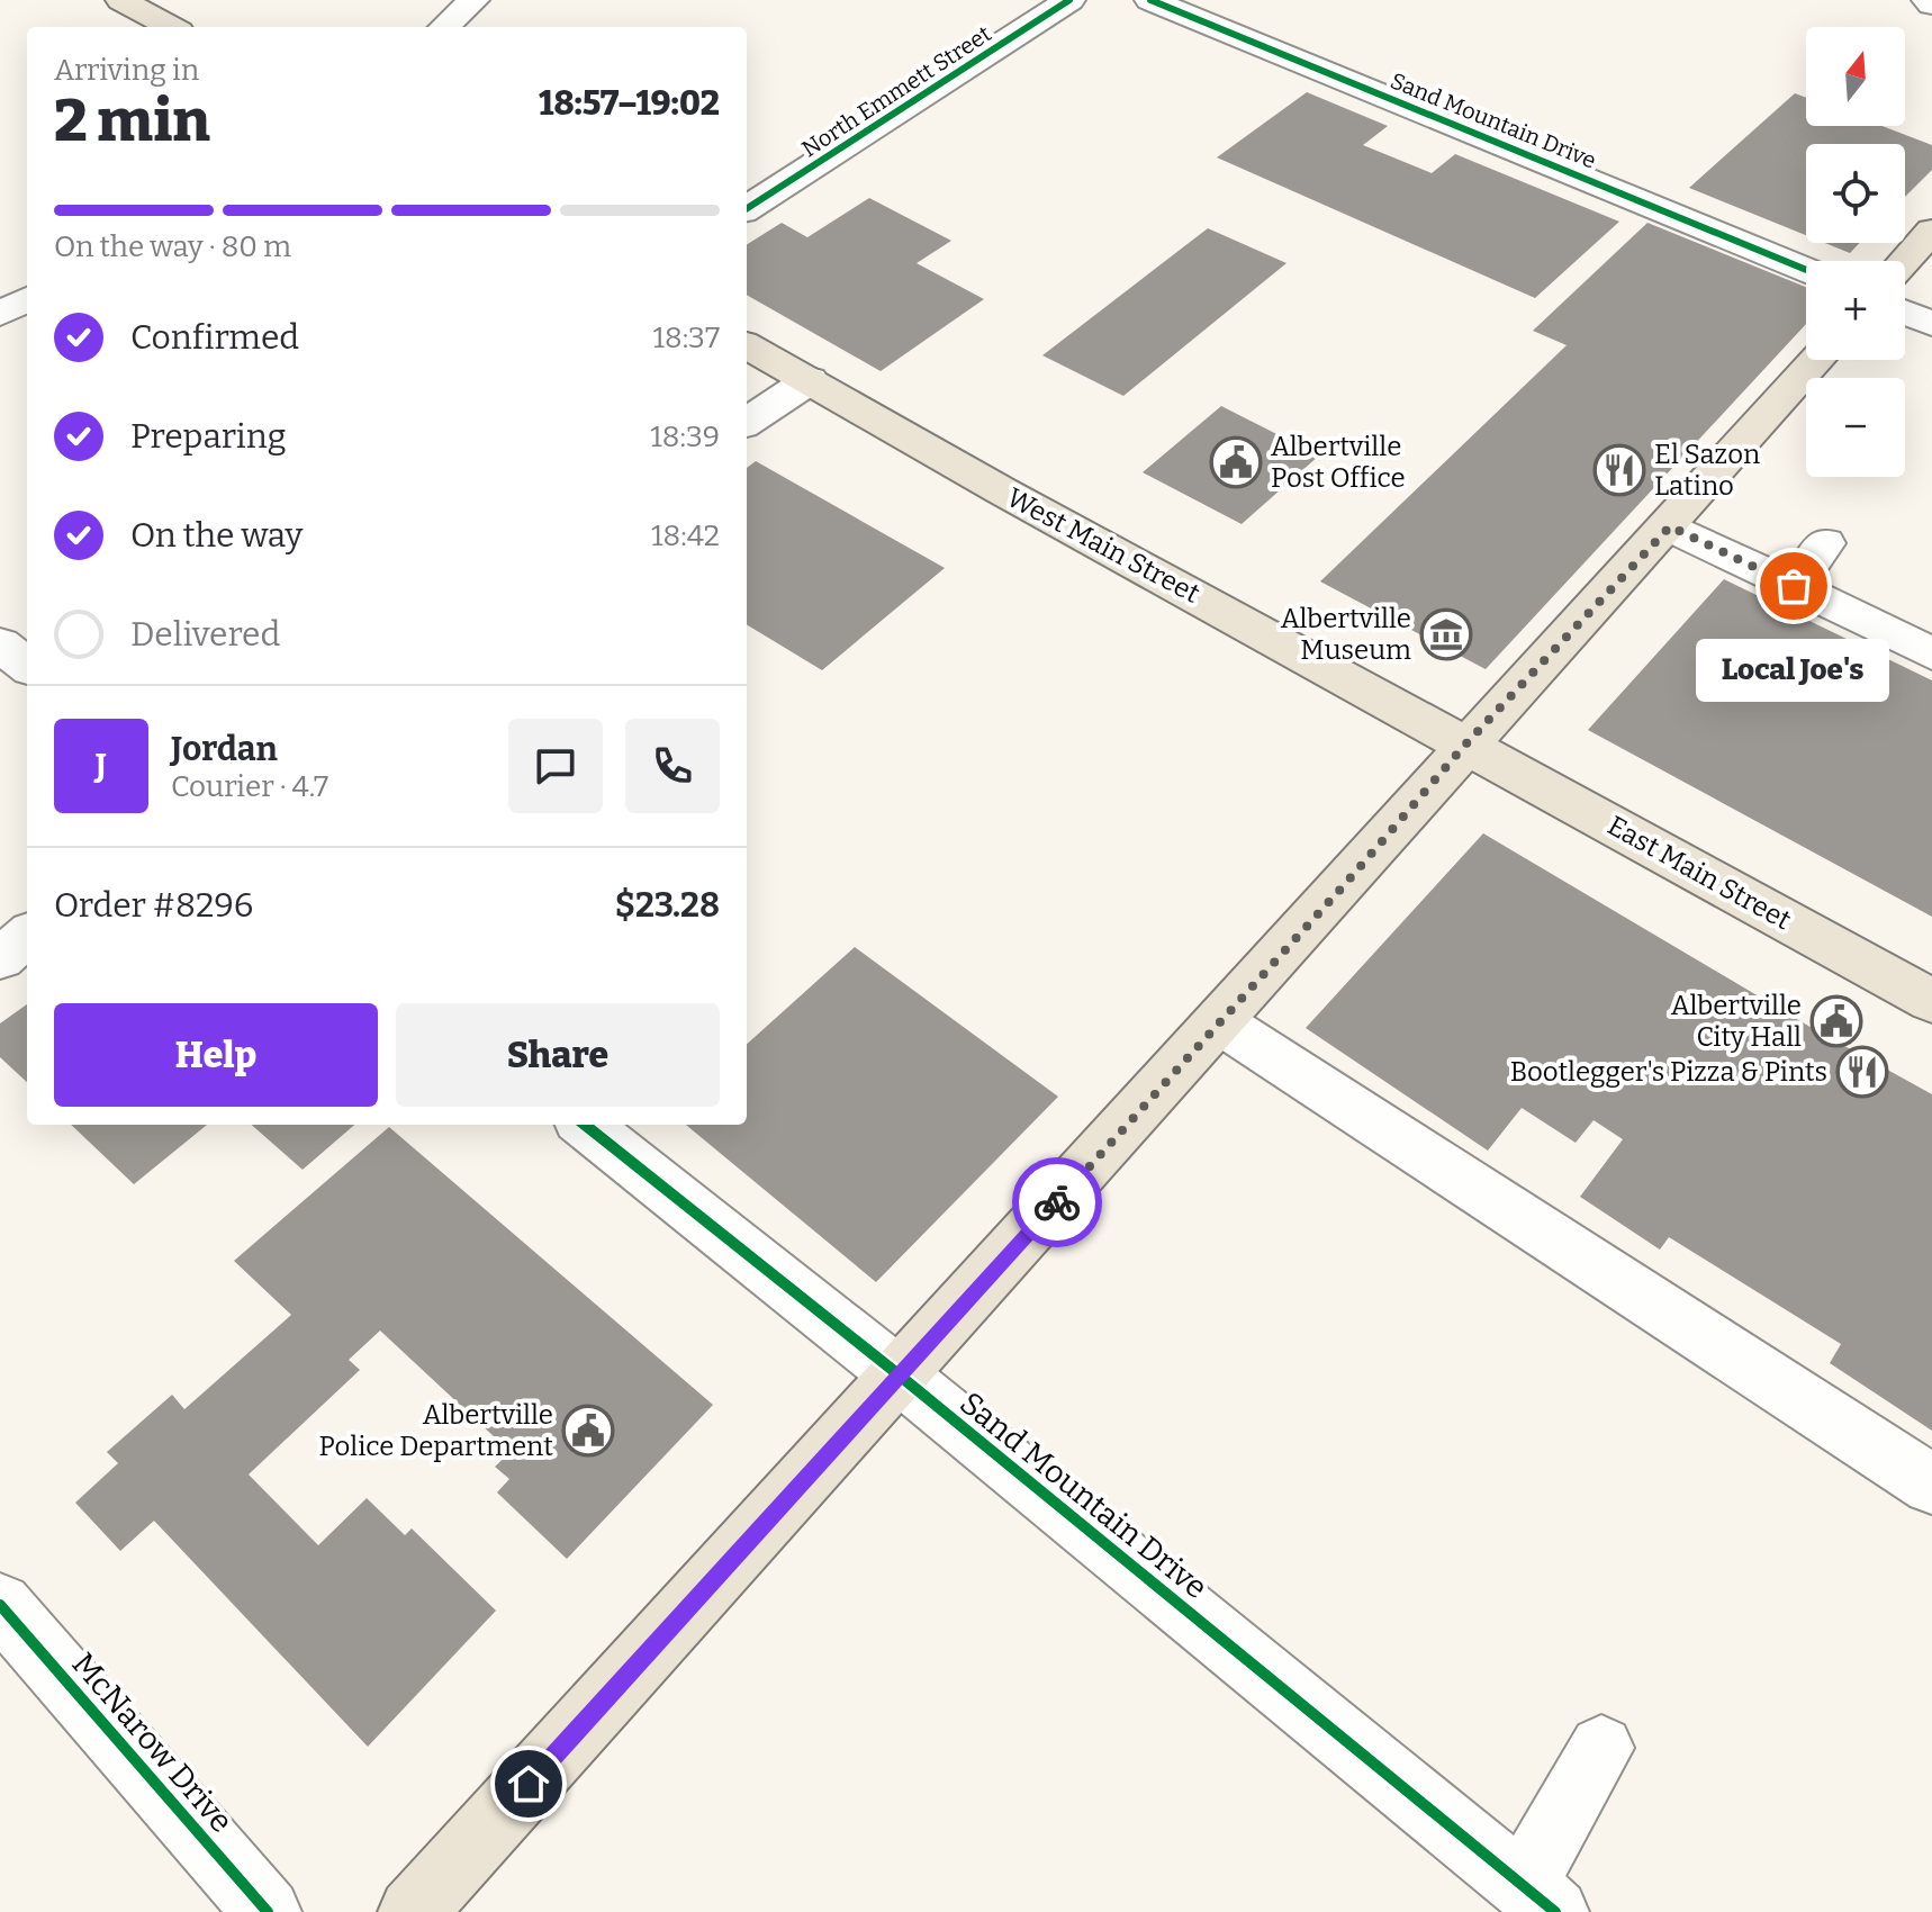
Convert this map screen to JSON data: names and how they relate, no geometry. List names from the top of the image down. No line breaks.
{"streets":{"main road":["West Main Street","East Main Street"],"street":["North Emmett Street","Sand Mountain Drive","McNarow Drive"]},"crossings":[["West Main Street","East Main Street"]],"places":{"public building":["Albertville Post Office","Albertville City Hall","Albertville Police Department"],"restaurant":["El Sazon Latino","Bootlegger's Pizza & Pints"],"other":["Local Joe's"],"museum":["Albertville Museum"]},"north":"top","page":{"map_buttons":["+","−"],"heading":["2 min","Arriving in","18:57–19:02"],"panel":["Jordan","Courier · 4.7","Order #8296","$23.28"],"bar":"On the way · 80 m","list":[["Confirmed","18:37"],["Preparing","18:39"],["On the way","18:42"],"Delivered"],"bubble":"Local Joe's","round":"J","buttons":["Help","Share"]}}
